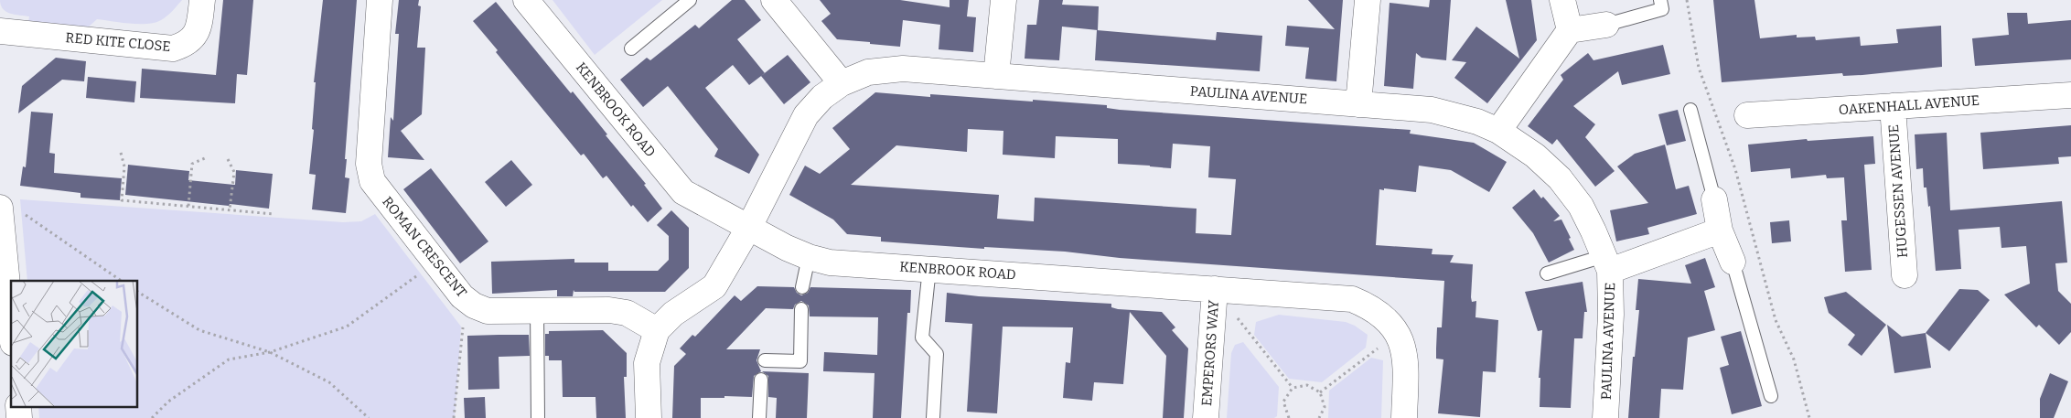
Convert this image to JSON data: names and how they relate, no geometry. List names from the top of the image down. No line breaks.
{"streets":{"street":["RED KITE CLOSE","PAULINA AVENUE","OAKENHALL AVENUE","KENBROOK ROAD","HUGESSEN AVENUE","ROMAN CRESCENT","EMPERORS WAY"]},"crossings":[["PAULINA AVENUE","KENBROOK ROAD"],["PAULINA AVENUE","ROMAN CRESCENT"],["OAKENHALL AVENUE","HUGESSEN AVENUE"],["KENBROOK ROAD","EMPERORS WAY"]]}
